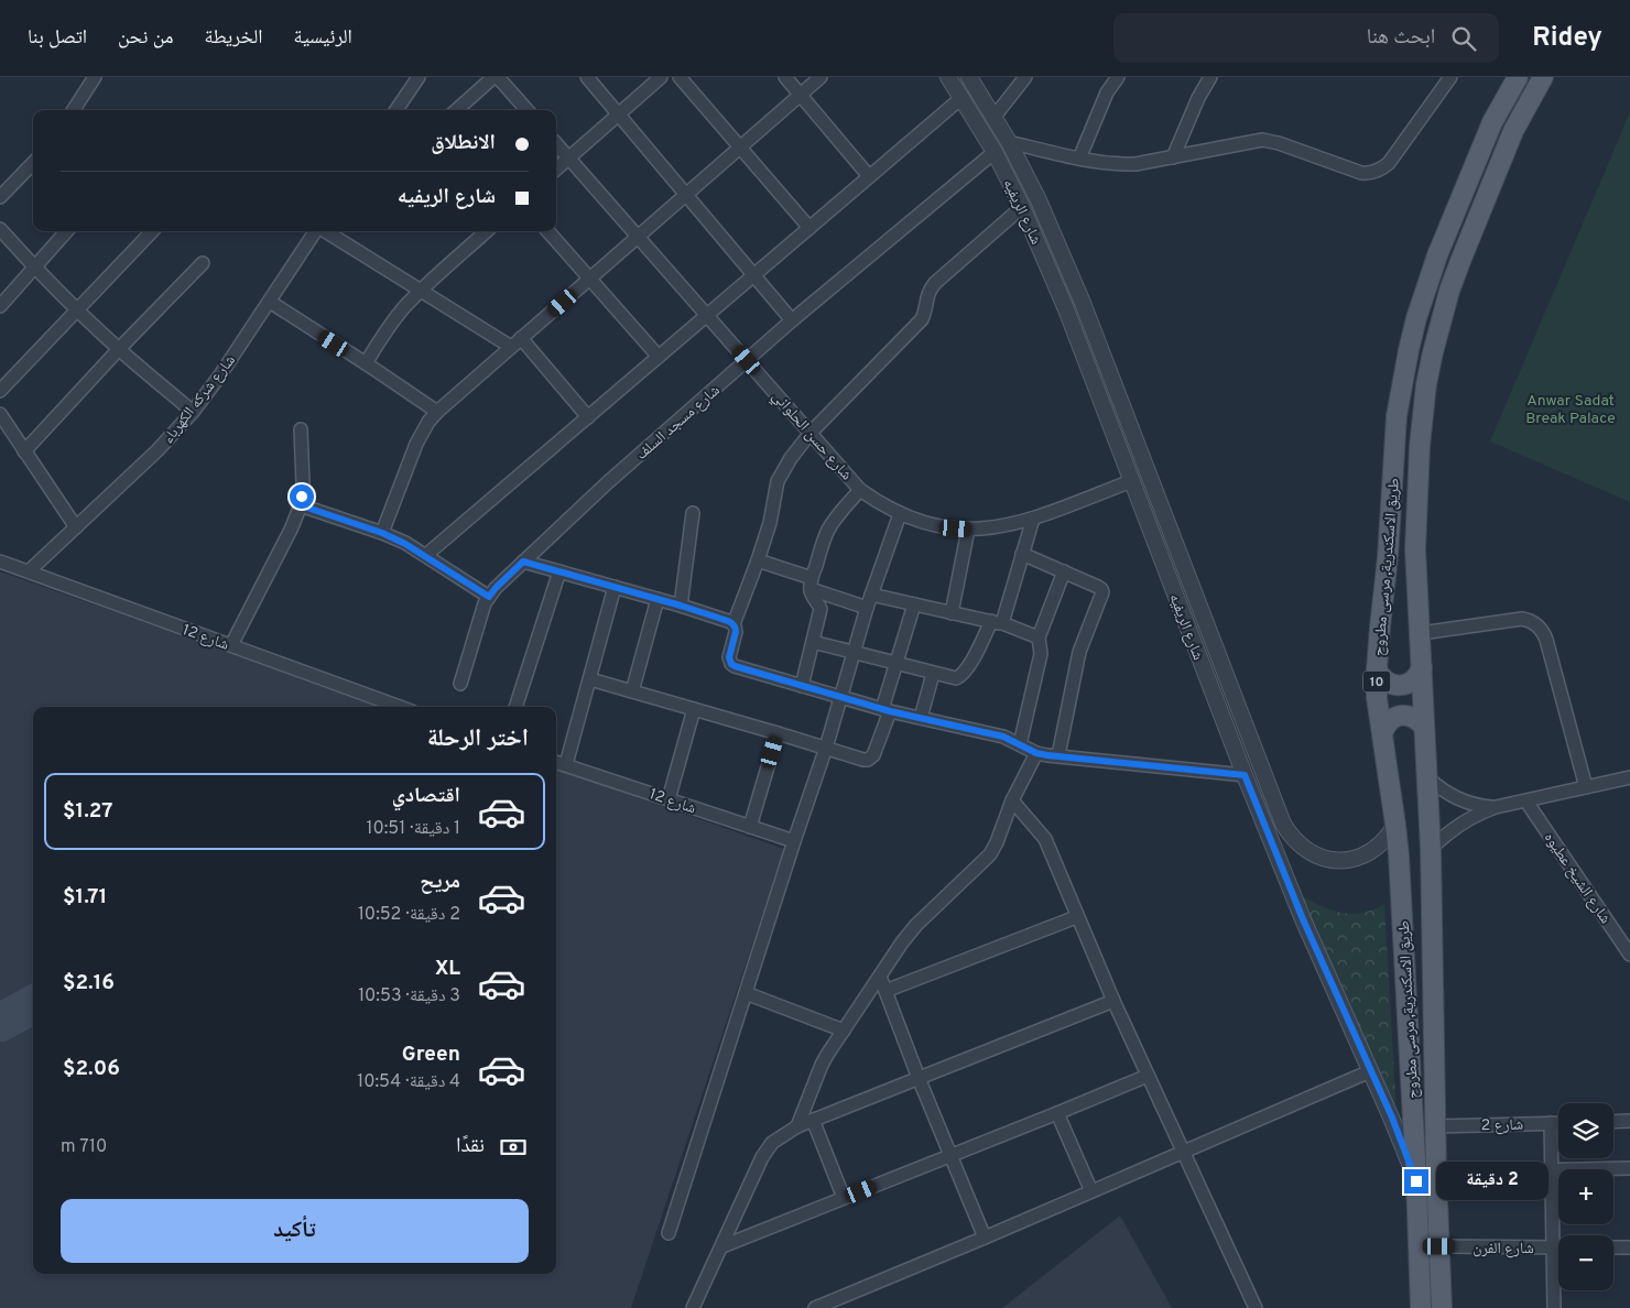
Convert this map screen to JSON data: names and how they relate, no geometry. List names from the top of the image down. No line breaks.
{"streets":{"main road":["طريق الاسكندرية, مرسى مطروح","10"],"street":["شارع الريفيه","شارع شركه الكهرباء","شارع مسجد السلف","شارع حسن الحلواني","شارع 12","شارع الشيخ عطيوه","شارع 2","شارع الفرن"]},"crossings":[["شارع الريفيه","شارع مسجد السلف"],["شارع الريفيه","شارع حسن الحلواني"],["شارع الريفيه","طريق الاسكندرية, مرسى مطروح"],["شارع شركه الكهرباء","شارع 12"],["شارع مسجد السلف","شارع حسن الحلواني"],["طريق الاسكندرية, مرسى مطروح","شارع 2"],["طريق الاسكندرية, مرسى مطروح","شارع الفرن"]],"parks":["Anwar Sadat Break Palace"],"page":{"header":"Ridey","search":"ابحث هنا","nav":["الرئيسية","الخريطة","من نحن","اتصل بنا"],"banner":["الانطلاق","شارع الريفيه"],"heading":"اختر الرحلة","list":[{"name":"اقتصادي","note":"1 دقيقة · 10:51","value":"$1.27"},{"name":"مريح","note":"2 دقيقة · 10:52","value":"$1.71"},{"name":"XL","note":"3 دقيقة · 10:53","value":"$2.16"},{"name":"Green","note":"4 دقيقة · 10:54","value":"$2.06"}],"map_buttons":["+","−"],"pay":["نقدًا","710 m"],"bubble":"2 دقيقة","buttons":"تأكيد"}}
